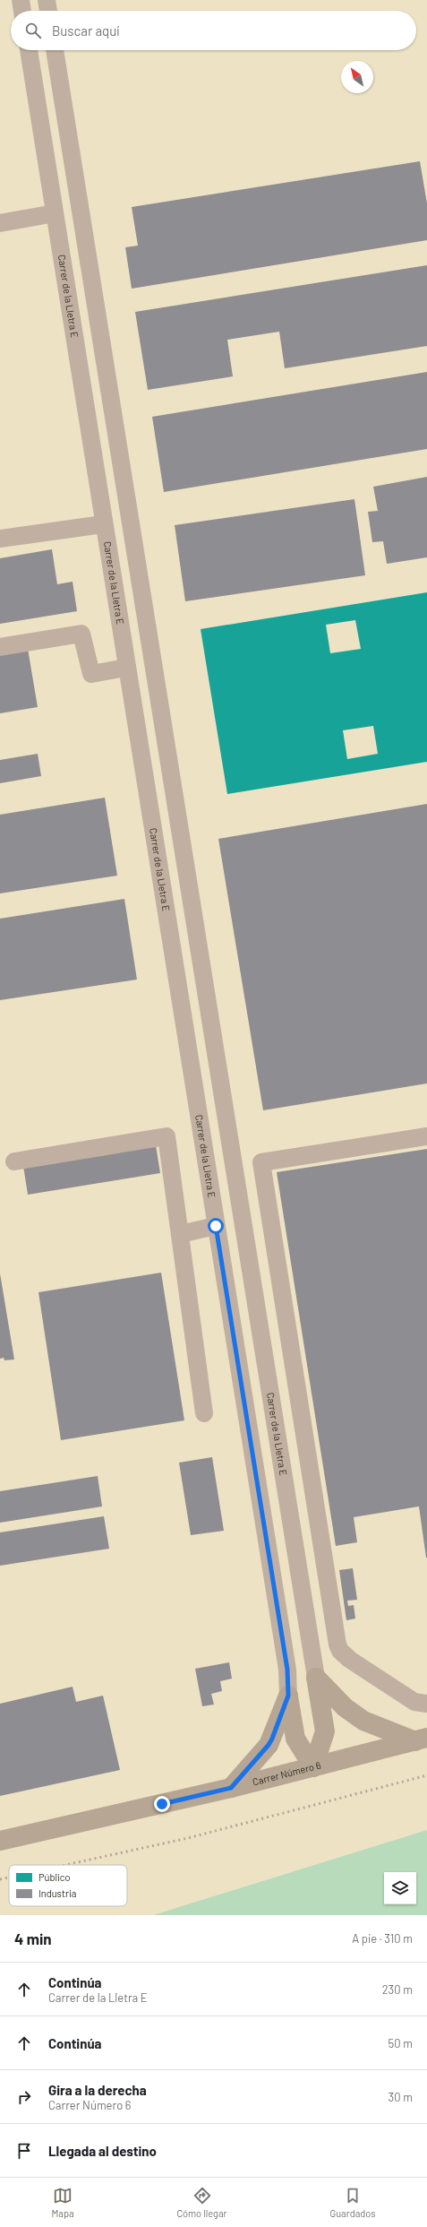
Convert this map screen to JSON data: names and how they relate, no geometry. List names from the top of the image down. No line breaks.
{"streets":{"main road":["Carrer Número 6"],"street":["Carrer de la Lletra E"]},"legend":["Público","Industria"],"north":"top left","page":{"search":"Buscar aquí","heading":["4 min","A pie · 310 m"],"list":[["Continúa","Carrer de la Lletra E","230 m"],["Continúa","50 m"],["Gira a la derecha","Carrer Número 6","30 m"],"Llegada al destino"],"nav":["Mapa","Cómo llegar","Guardados"]}}
